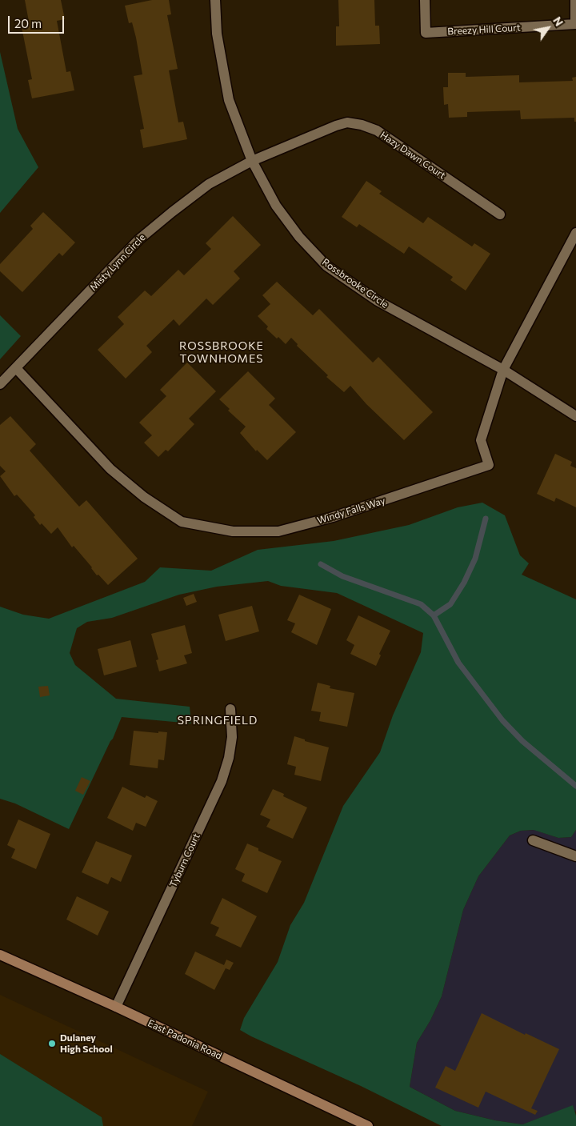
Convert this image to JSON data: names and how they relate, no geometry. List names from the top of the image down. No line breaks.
{"streets":{"street":["Breezy Hill Court","Hazy Dawn Court","Misty Lynn Circle","Rossbrooke Circle","Windy Falls Way","Tyburn Court","East Padonia Road"]},"crossings":[["Hazy Dawn Court","Misty Lynn Circle"],["Hazy Dawn Court","Rossbrooke Circle"],["Misty Lynn Circle","Rossbrooke Circle"],["Misty Lynn Circle","Windy Falls Way"],["Rossbrooke Circle","Windy Falls Way"],["Tyburn Court","East Padonia Road"]],"districts":["ROSSBROOKE TOWNHOMES","SPRINGFIELD"],"places":["Dulaney High School"],"scale_bar":"20 m","north":"top right"}
